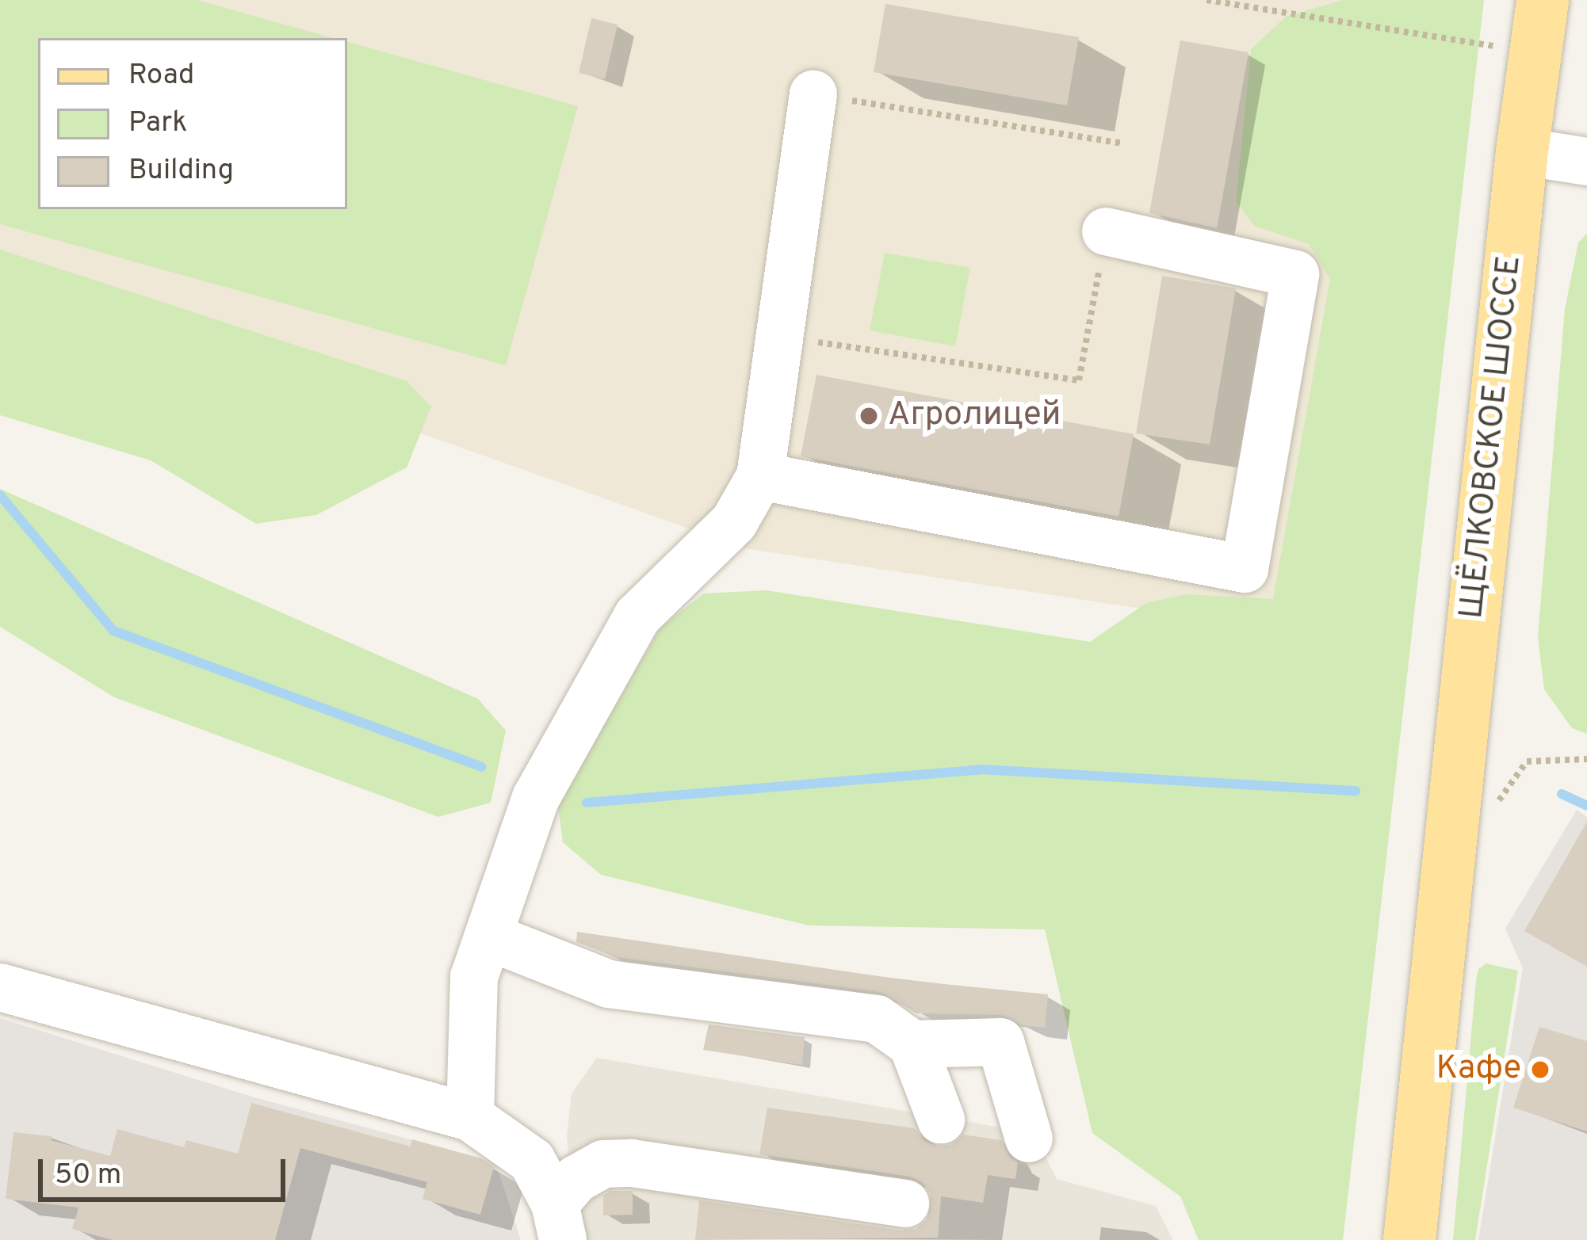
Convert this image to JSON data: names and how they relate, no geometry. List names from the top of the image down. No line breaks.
{"streets":{"main road":["ЩЁЛКОВСКОЕ ШОССЕ"]},"places":["Агролицей","Кафе"],"legend":["Road","Park","Building"],"scale_bar":"50 m"}
